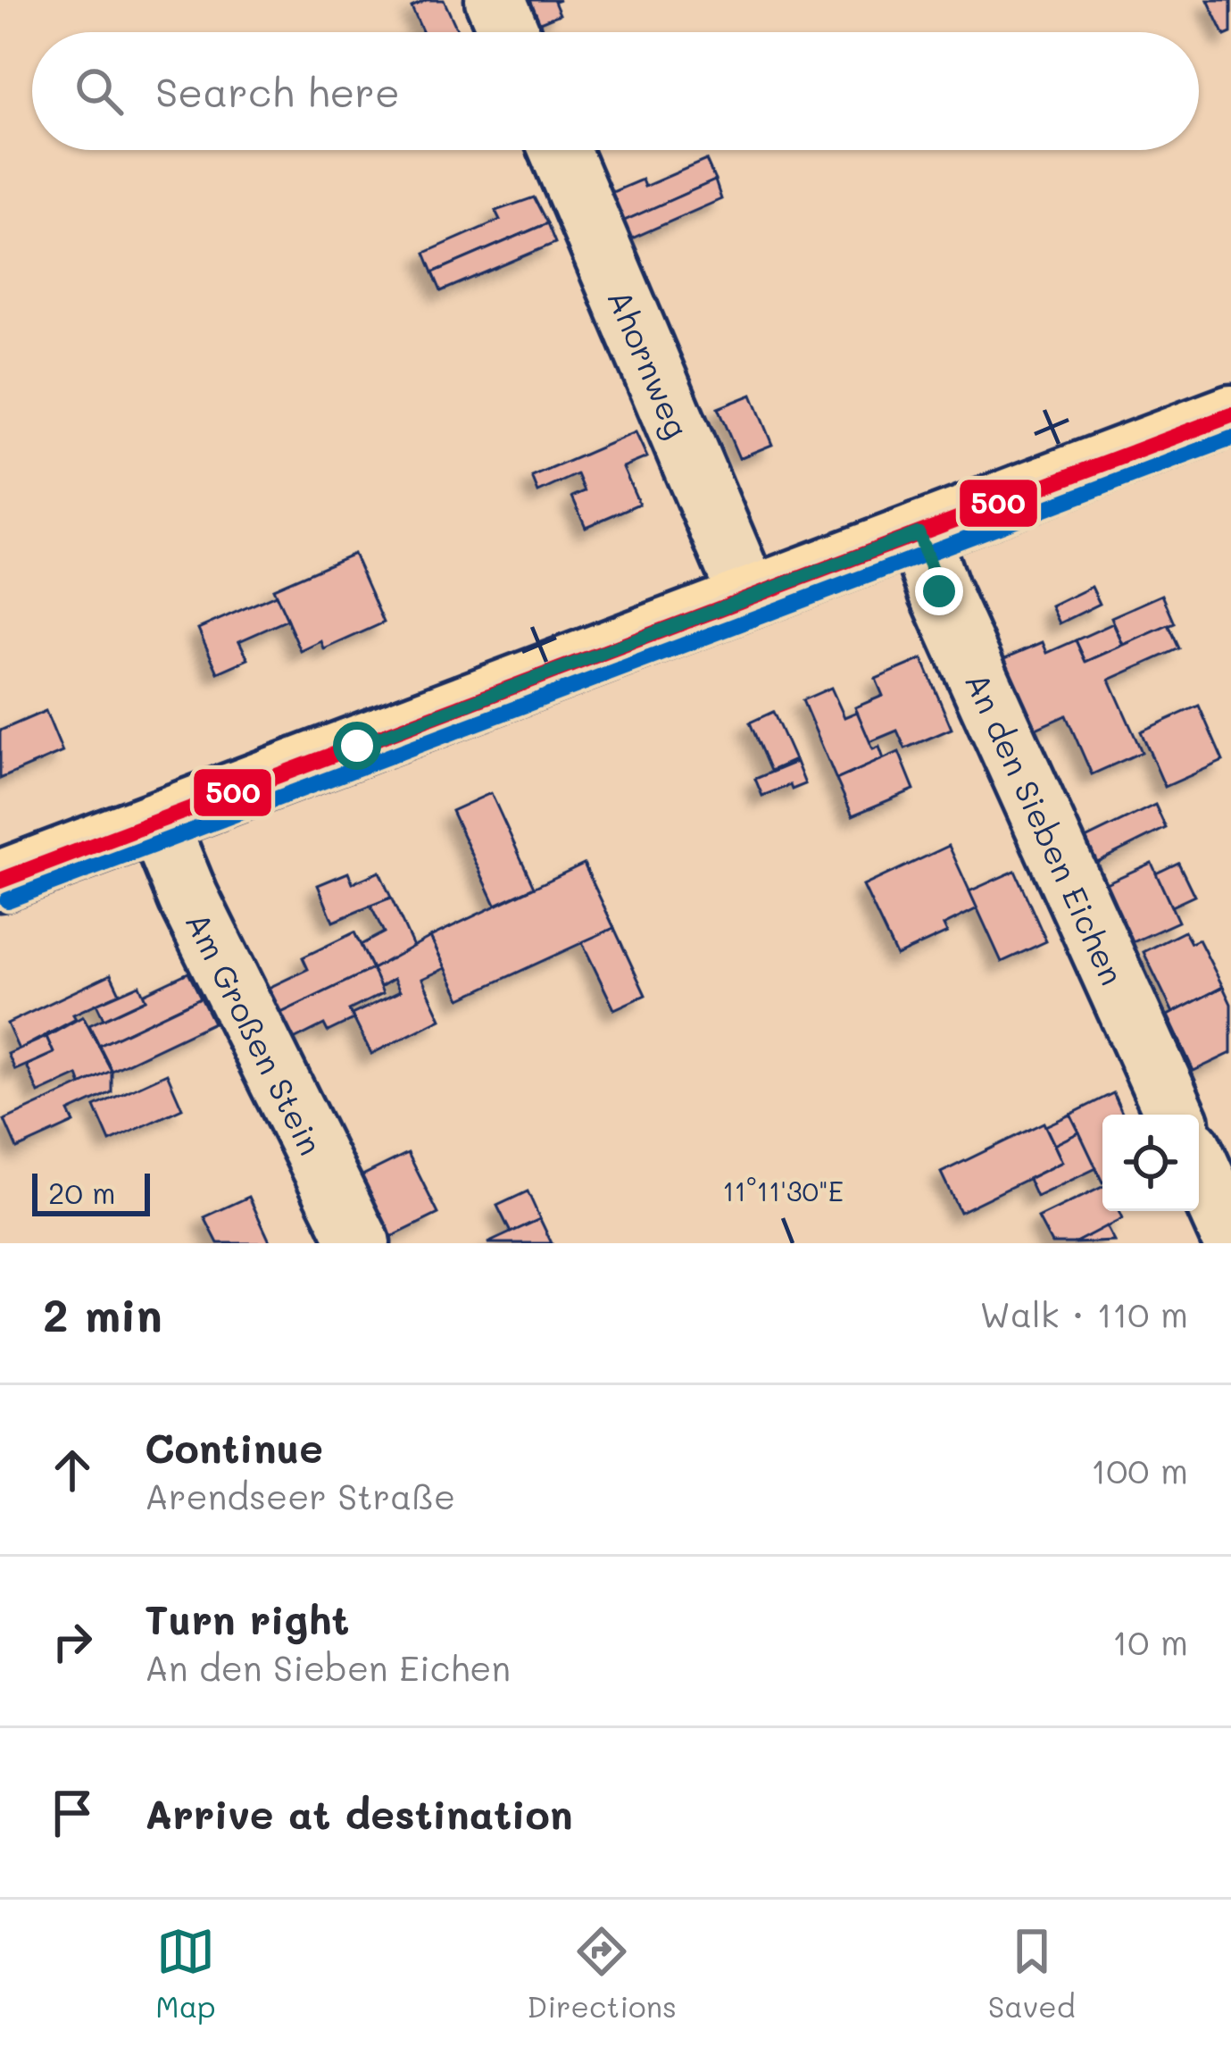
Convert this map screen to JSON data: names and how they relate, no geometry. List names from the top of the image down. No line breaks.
{"streets":{"street":["Ahornweg","An den Sieben Eichen","Am Großen Stein"]},"lines":["transit line 500"],"scale_bar":"20 m","page":{"search":"Search here","scale":"20 m","heading":["2 min","Walk · 110 m"],"list":[["Continue","Arendseer Straße","100 m"],["Turn right","An den Sieben Eichen","10 m"],"Arrive at destination"],"nav":["Map","Directions","Saved"]},"coordinates":["11°11'30\"E"]}
